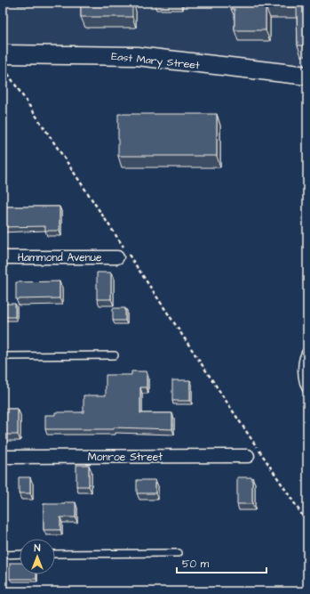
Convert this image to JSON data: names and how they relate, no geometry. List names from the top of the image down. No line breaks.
{"streets":{"main road":["East Mary Street"],"street":["Hammond Avenue","Monroe Street"]},"scale_bar":"50 m","north":"top"}
